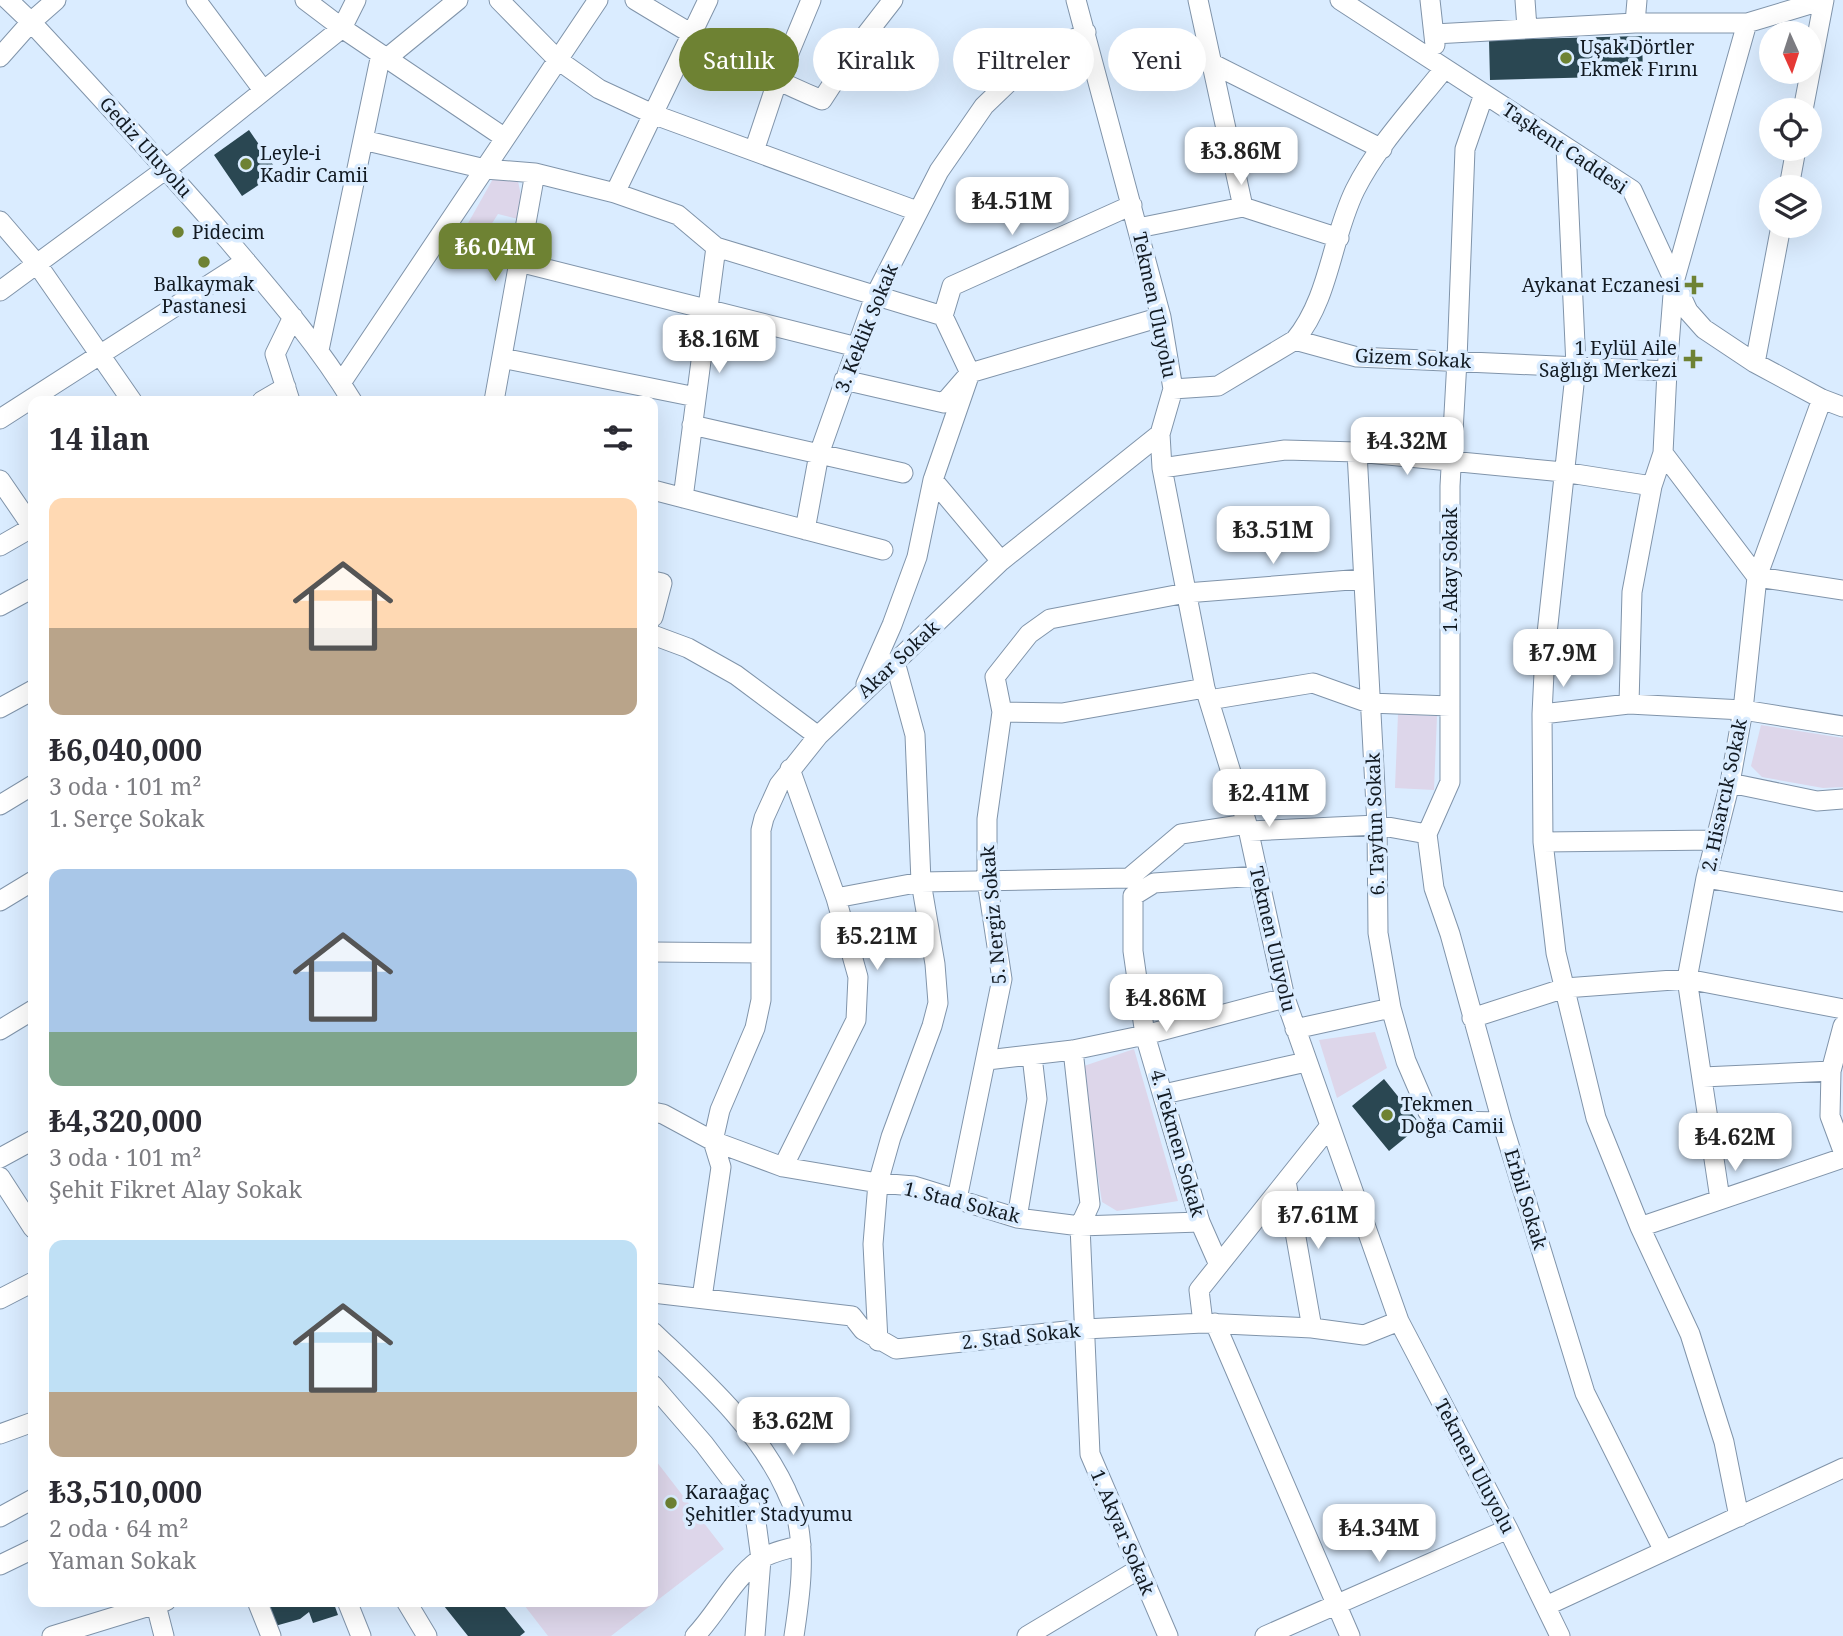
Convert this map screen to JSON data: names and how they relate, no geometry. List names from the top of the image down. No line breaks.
{"streets":{"street":["Gediz Uluyolu","Taşkent Caddesi","Tekmen Uluyolu","3. Keklik Sokak","Gizem Sokak","1. Akay Sokak","Akar Sokak","2. Hisarcık Sokak","6. Tayfun Sokak","5. Nergiz Sokak","4. Tekmen Sokak","Erbil Sokak","1. Stad Sokak","2. Stad Sokak","1. Akyar Sokak"]},"crossings":[["Taşkent Caddesi","1. Akay Sokak"],["Taşkent Caddesi","2. Hisarcık Sokak"],["Tekmen Uluyolu","Akar Sokak"],["Tekmen Uluyolu","4. Tekmen Sokak"],["Tekmen Uluyolu","2. Stad Sokak"],["Gizem Sokak","1. Akay Sokak"],["1. Akay Sokak","Erbil Sokak"],["Akar Sokak","1. Stad Sokak"],["6. Tayfun Sokak","Erbil Sokak"],["5. Nergiz Sokak","1. Stad Sokak"],["4. Tekmen Sokak","1. Stad Sokak"],["1. Stad Sokak","1. Akyar Sokak"],["2. Stad Sokak","1. Akyar Sokak"]],"places":{"other":["Uşak Dörtler Ekmek Fırını","Leyle-i Kadir Camii","Pidecim","Balkaymak Pastanesi","Tekmen Doğa Camii","Karaağaç Şehitler Stadyumu"],"health":["Aykanat Eczanesi","1 Eylül Aile Sağlığı Merkezi"]},"north":"bottom","page":{"chip":["Satılık","Kiralık","Filtreler","Yeni"],"price":["₺3.86M","₺4.51M","₺6.04M","₺8.16M","₺4.32M","₺3.51M","₺7.9M","₺2.41M","₺5.21M","₺4.86M","₺4.62M","₺7.61M","₺3.62M","₺4.34M"],"heading":"14 ilan","list":[{"name":"₺6,040,000","note":"3 oda · 101 m² · 1. Serçe Sokak"},{"name":"₺4,320,000","note":"3 oda · 101 m² · Şehit Fikret Alay Sokak"},{"name":"₺3,510,000","note":"2 oda · 64 m² · Yaman Sokak"}]}}
